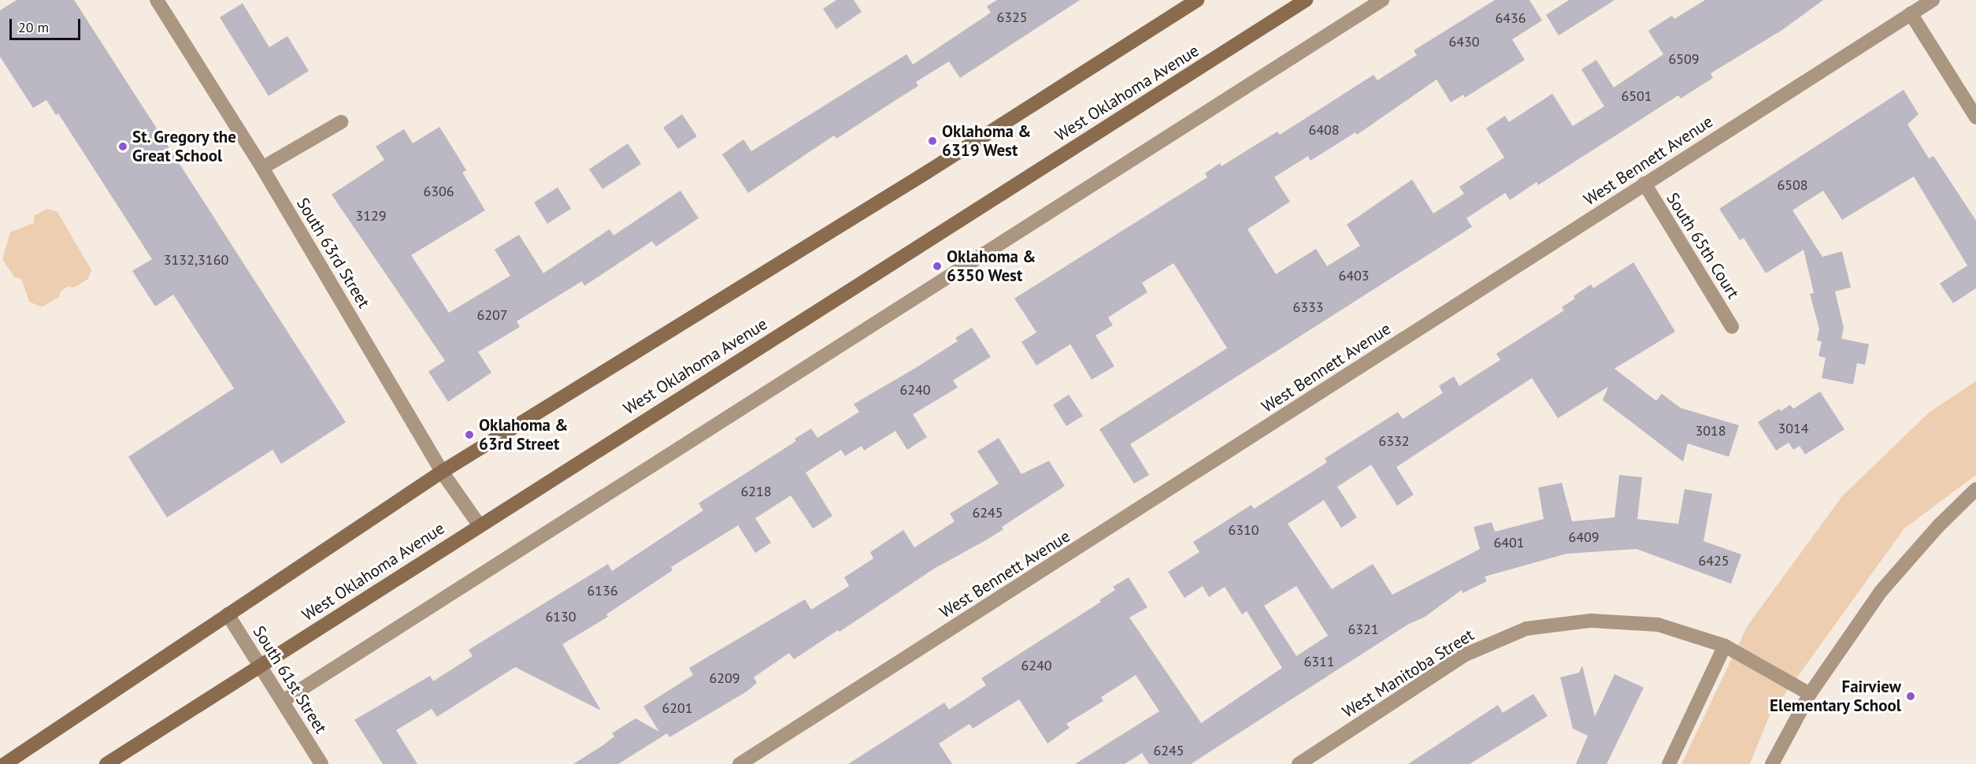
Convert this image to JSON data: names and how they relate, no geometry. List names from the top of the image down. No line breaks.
{"streets":{"main road":["West Oklahoma Avenue"],"street":["West Bennett Avenue","South 65th Court","South 63rd Street","West Manitoba Street","South 61st Street"]},"crossings":[["West Oklahoma Avenue","South 63rd Street"],["West Oklahoma Avenue","South 61st Street"],["West Bennett Avenue","South 65th Court"]],"places":["Oklahoma & 6319 West","St. Gregory the Great School","Oklahoma & 6350 West","Oklahoma & 63rd Street","Fairview Elementary School"],"house_numbers":["6325","6436","6430","6509","6501","6408","6508","6306","3129","3132,3160","6403","6333","6207","6240","3014","3018","6332","6218","6245","6310","6409","6401","6425","6136","6130","6321","6311","6240","6209","6201","6245"],"scale_bar":"20 m"}
